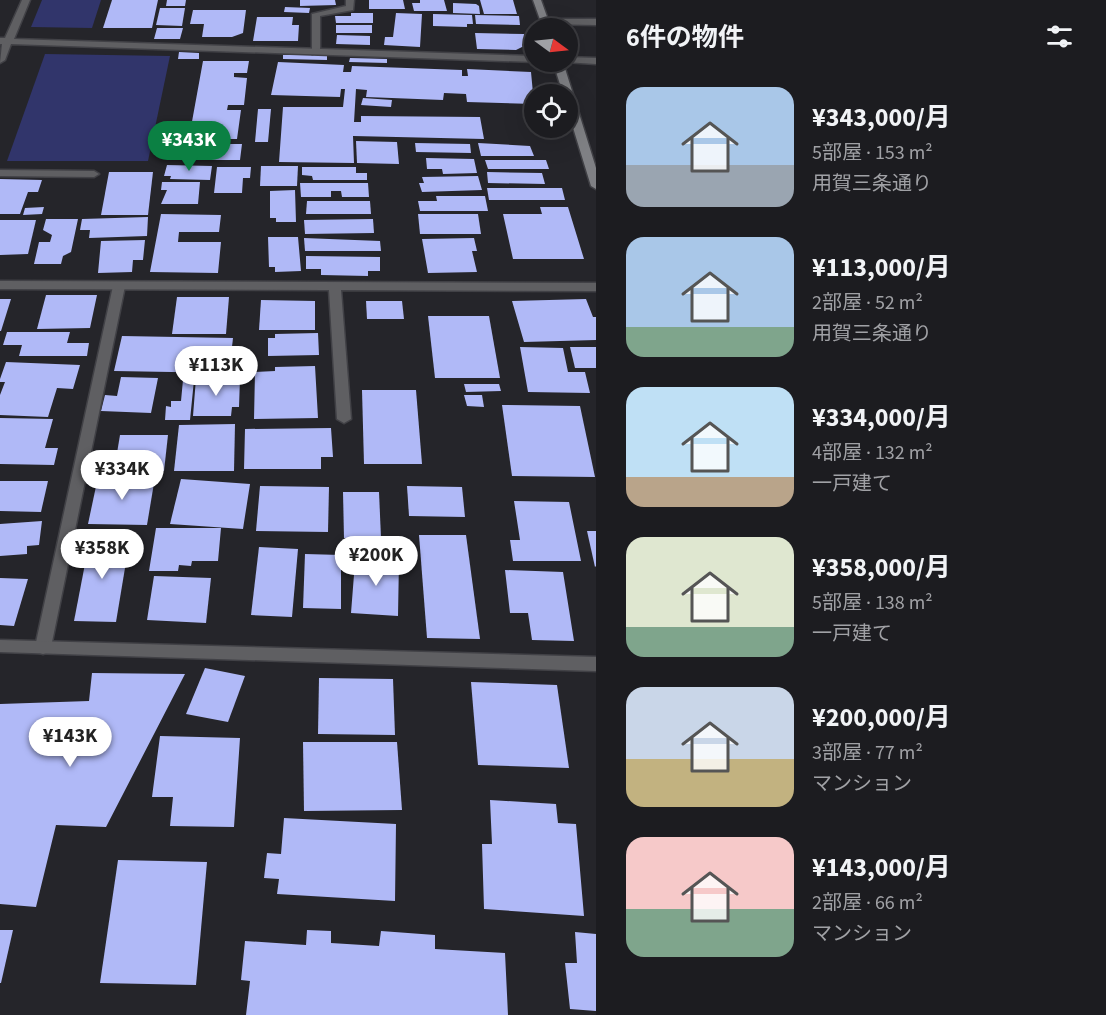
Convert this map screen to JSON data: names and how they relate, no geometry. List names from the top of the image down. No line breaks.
{"north":"right","page":{"heading":"6件の物件","list":[{"name":"¥343,000/月","note":"5部屋 · 153 m² · 用賀三条通り"},{"name":"¥113,000/月","note":"2部屋 · 52 m² · 用賀三条通り"},{"name":"¥334,000/月","note":"4部屋 · 132 m² · 一戸建て"},{"name":"¥358,000/月","note":"5部屋 · 138 m² · 一戸建て"},{"name":"¥200,000/月","note":"3部屋 · 77 m² · マンション"},{"name":"¥143,000/月","note":"2部屋 · 66 m² · マンション"}],"price":["¥343K","¥113K","¥334K","¥358K","¥200K","¥143K"]}}
